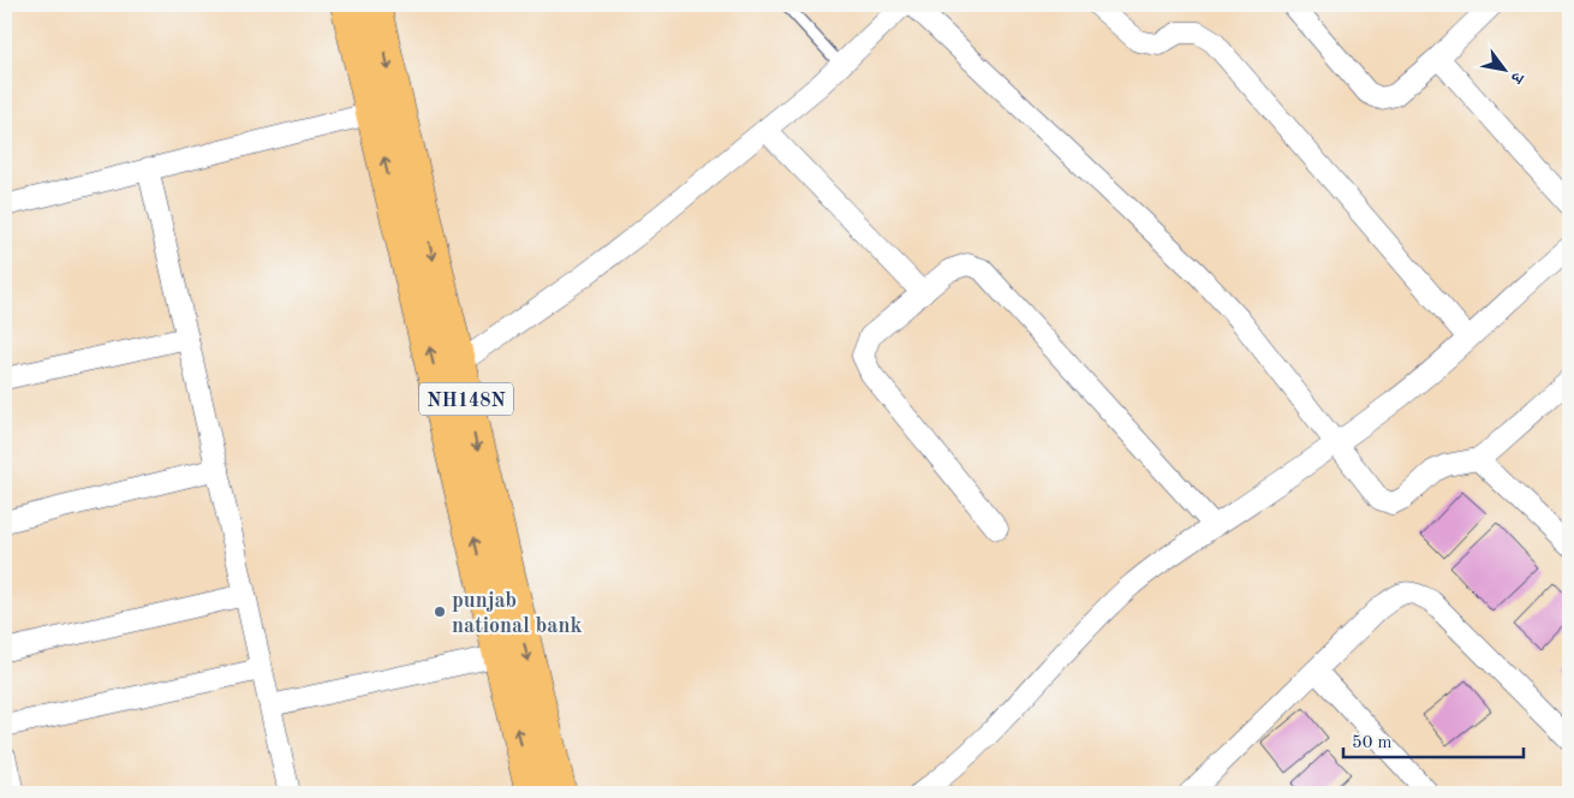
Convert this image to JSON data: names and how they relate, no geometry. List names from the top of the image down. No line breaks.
{"streets":{"highway":["NH148N"]},"places":["punjab national bank"],"scale_bar":"50 m","north":"bottom right"}
